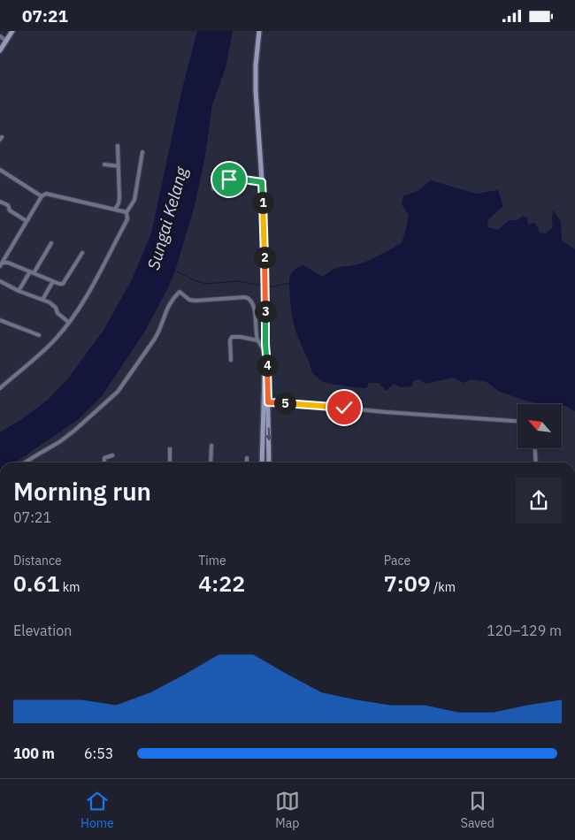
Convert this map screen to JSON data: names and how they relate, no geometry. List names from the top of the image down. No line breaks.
{"water":["Sungai Kelang"],"north":"top left","page":{"status":"07:21","pins":["1","2","3","4","5"],"heading":["Morning run","07:21"],"stats":[["Distance","0.61 km"],["Time","4:22"],["Pace","7:09 /km"]],"chart":["Elevation","120–129 m"],"list":[{"name":"100 m","note":"6:53"}],"tabs":["Home","Map","Saved"]}}
